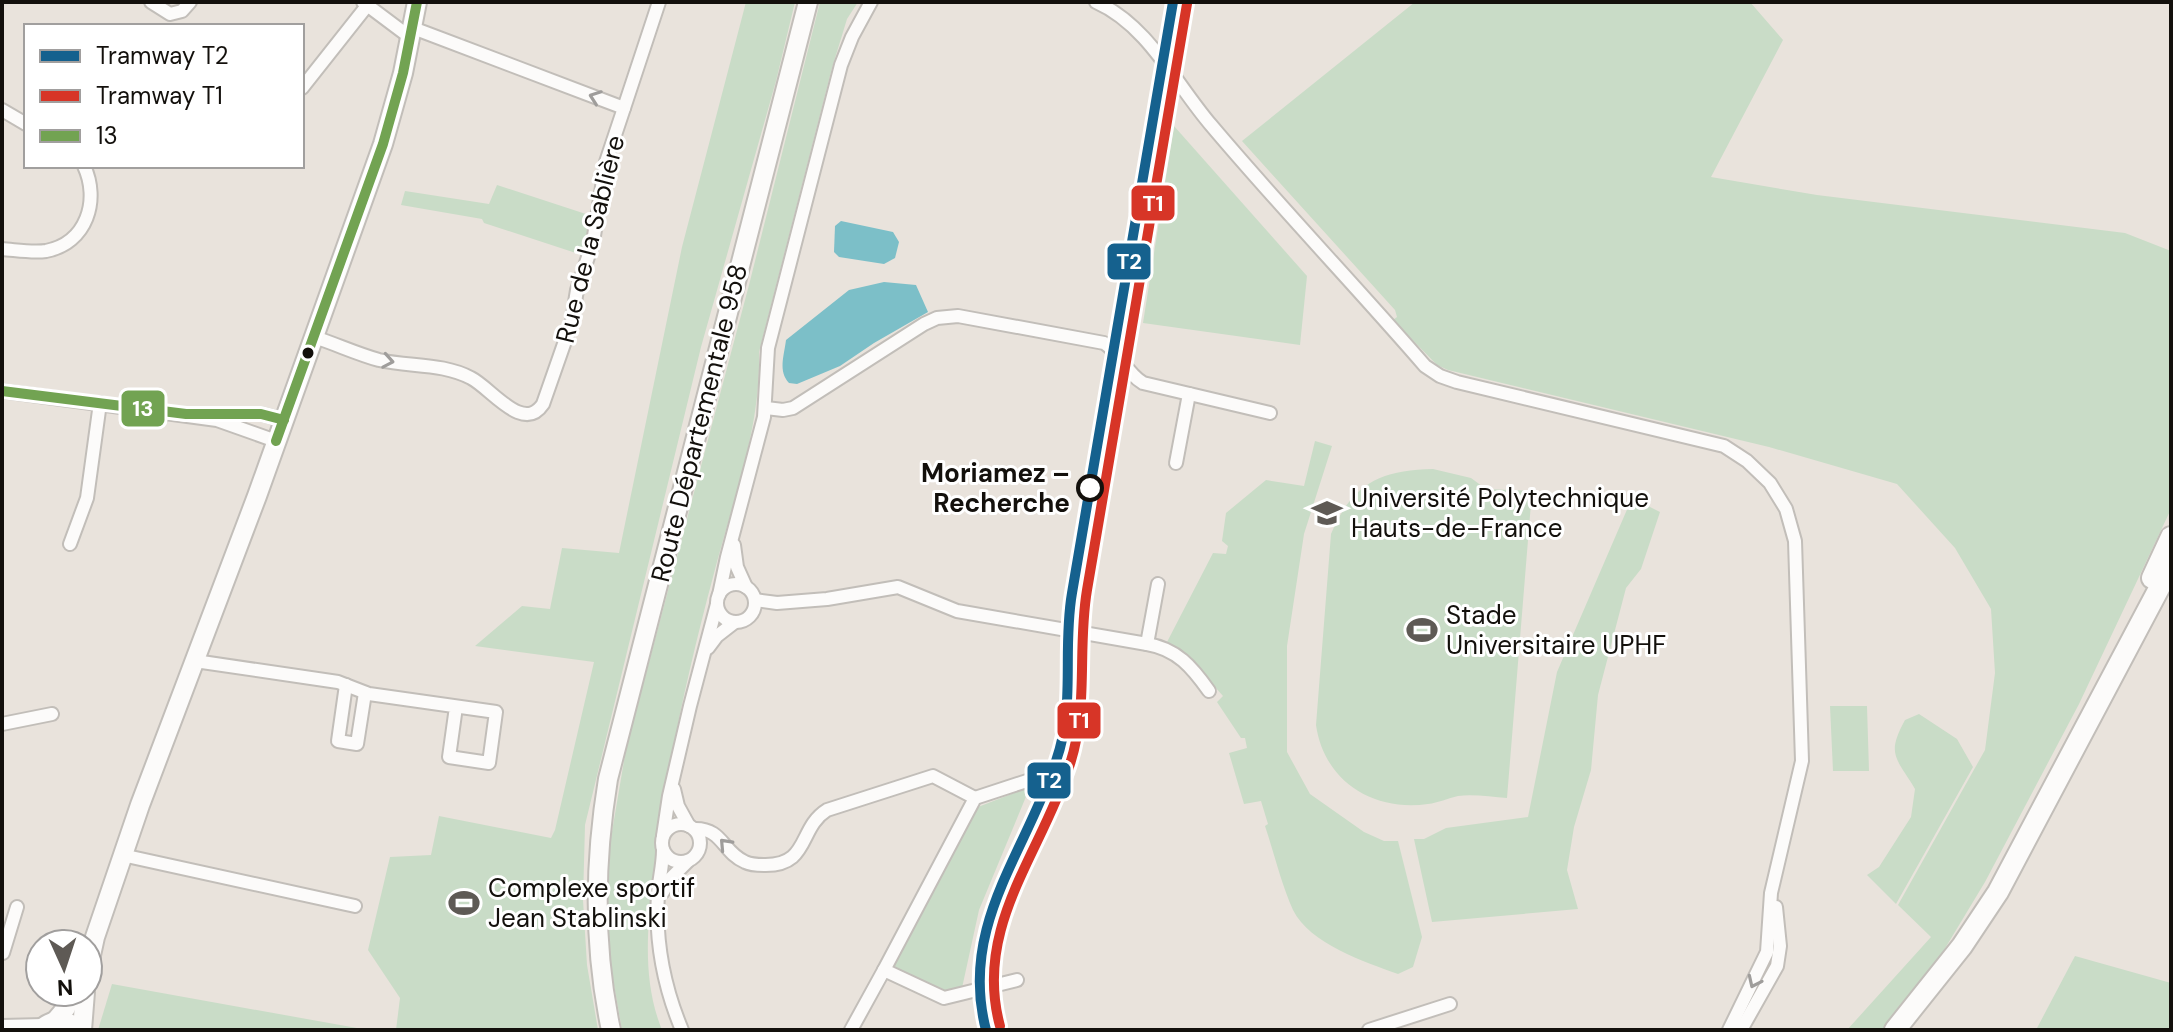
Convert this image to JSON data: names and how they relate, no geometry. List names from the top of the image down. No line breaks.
{"streets":{"street":["Rue de la Sablière","Route Départementale 958"]},"places":{"other":["Moriamez – Recherche"],"school or university":["Université Polytechnique Hauts-de-France"],"sports":["Stade Universitaire UPHF","Complexe sportif Jean Stablinski"]},"lines":["tram line T2","transit line 13","tram line T1"],"legend":["Tramway T2","Tramway T1","13"],"north":"bottom"}
